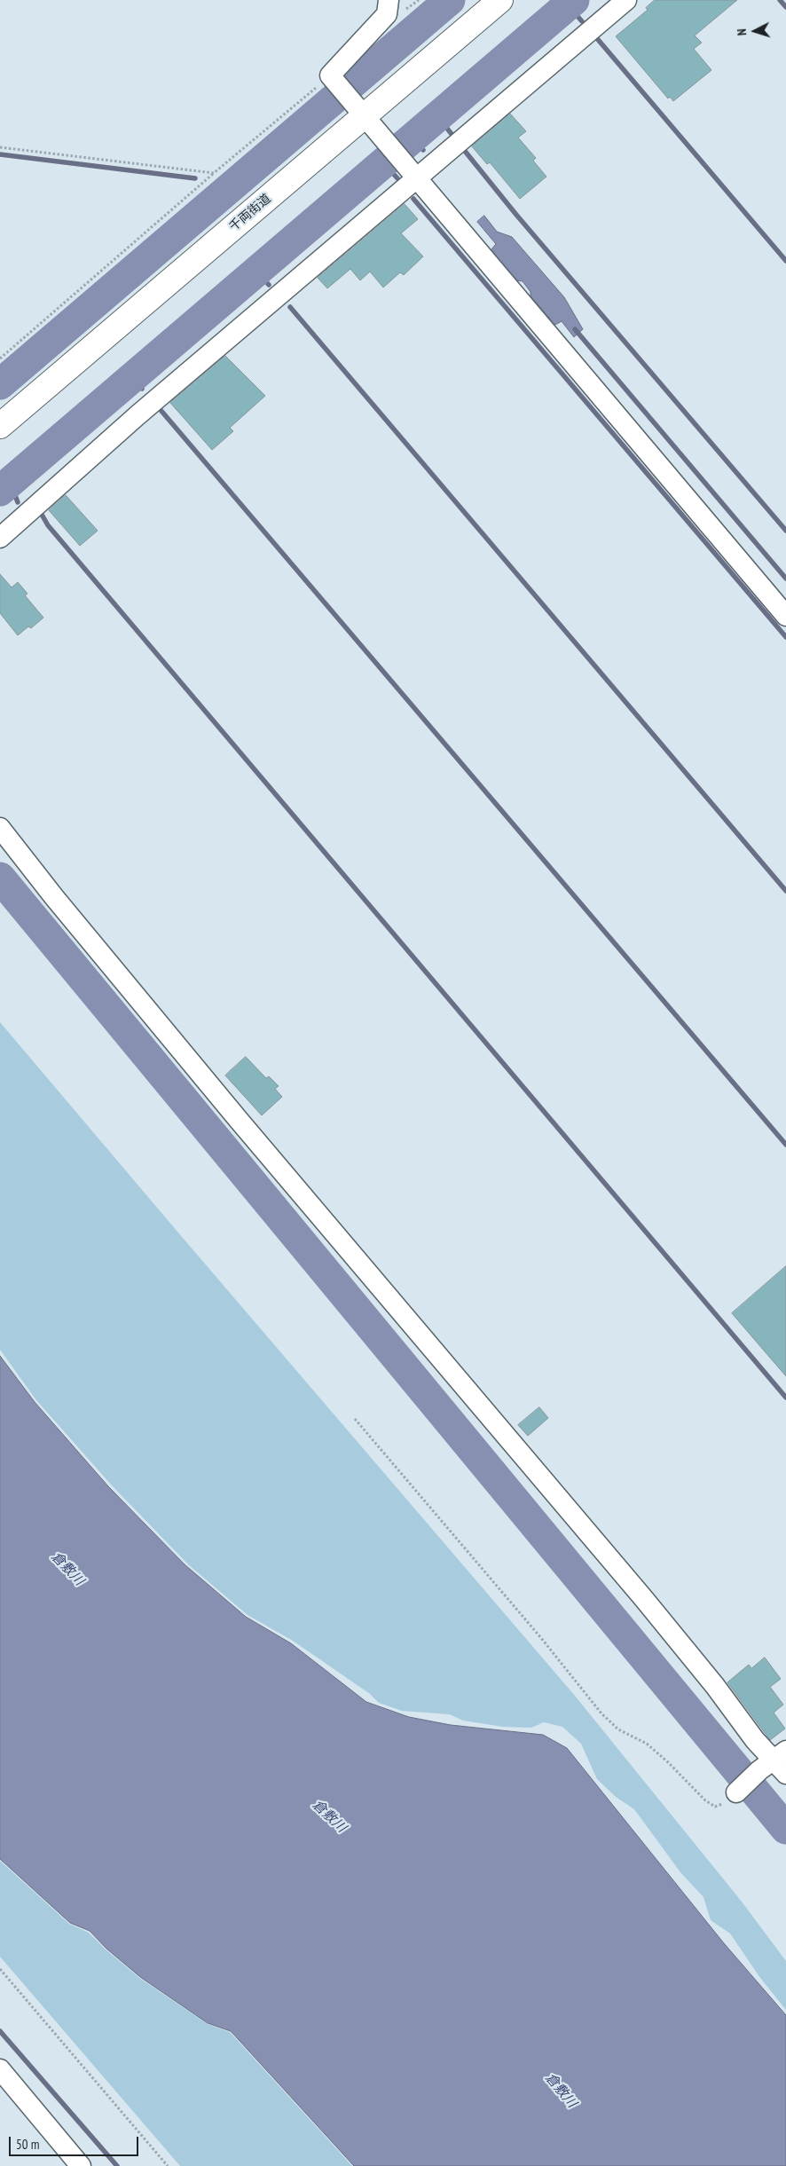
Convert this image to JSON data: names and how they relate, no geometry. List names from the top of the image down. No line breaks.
{"streets":{"street":["千両街道"]},"water":["倉敷川"],"scale_bar":"50 m","north":"left"}
